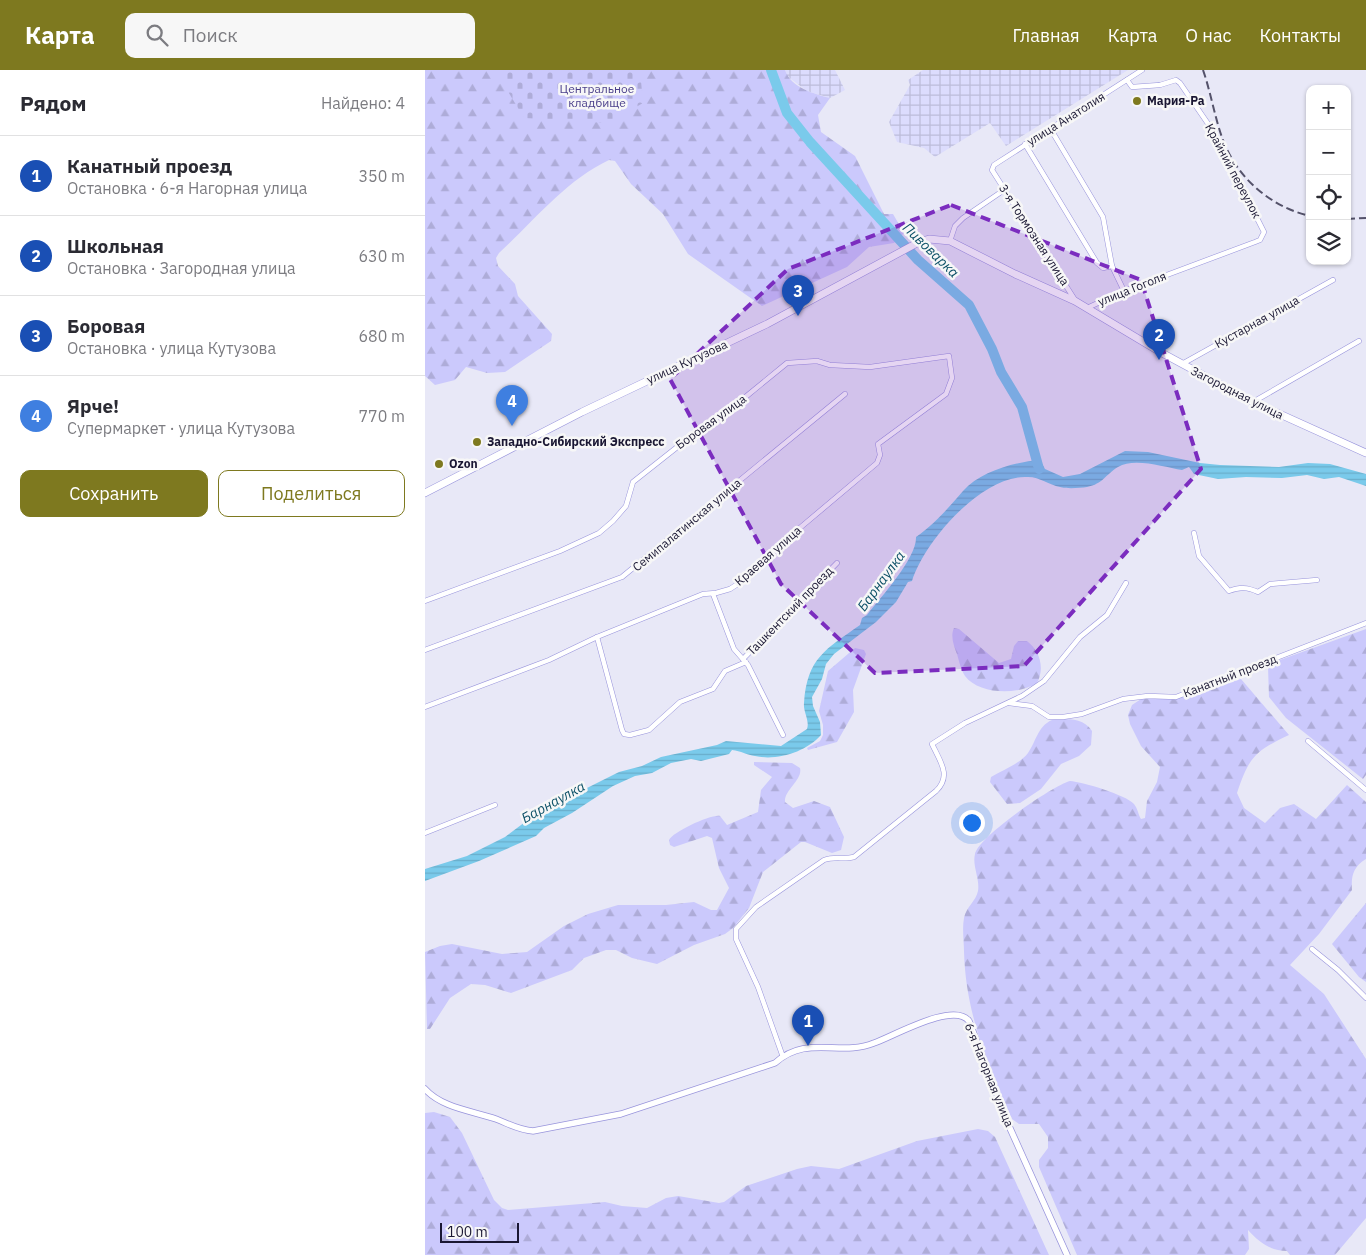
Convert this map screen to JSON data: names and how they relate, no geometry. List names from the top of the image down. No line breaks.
{"streets":{"main road":["улица Гоголя","улица Кутузова","Загородная улица"],"street":["улица Анатолия","Крайний переулок","3-я Тормозная улица","Кустарная улица","Боровая улица","Семипалатинская улица","Краевая улица","Ташкентский проезд","Канатный проезд","6-я Нагорная улица"]},"crossings":[["улица Анатолия","Крайний переулок"],["улица Анатолия","3-я Тормозная улица"],["Крайний переулок","улица Гоголя"],["3-я Тормозная улица","улица Гоголя"],["улица Гоголя","улица Кутузова"],["улица Гоголя","Загородная улица"],["Кустарная улица","Загородная улица"],["Боровая улица","Краевая улица"],["Краевая улица","Ташкентский проезд"]],"water":["Пивоварка","Барнаулка"],"parks":["Центральное кладбище"],"places":["Мария-Ра","Западно-Сибирский Экспресс","Ozon"],"scale_bar":"100 m","page":{"header":"Карта","search":"Поиск","nav":["Главная","Карта","О нас","Контакты"],"heading":["Рядом","Найдено: 4"],"map_buttons":["+","−"],"list":[{"mark":"1","name":"Канатный проезд","note":"Остановка · 6-я Нагорная улица","value":"350 m"},{"mark":"2","name":"Школьная","note":"Остановка · Загородная улица","value":"630 m"},{"mark":"3","name":"Боровая","note":"Остановка · улица Кутузова","value":"680 m"},{"mark":"4","name":"Ярче!","note":"Супермаркет · улица Кутузова","value":"770 m"}],"pins":["3","2","4","1"],"buttons":["Сохранить","Поделиться"],"scale":"100 m"}}
